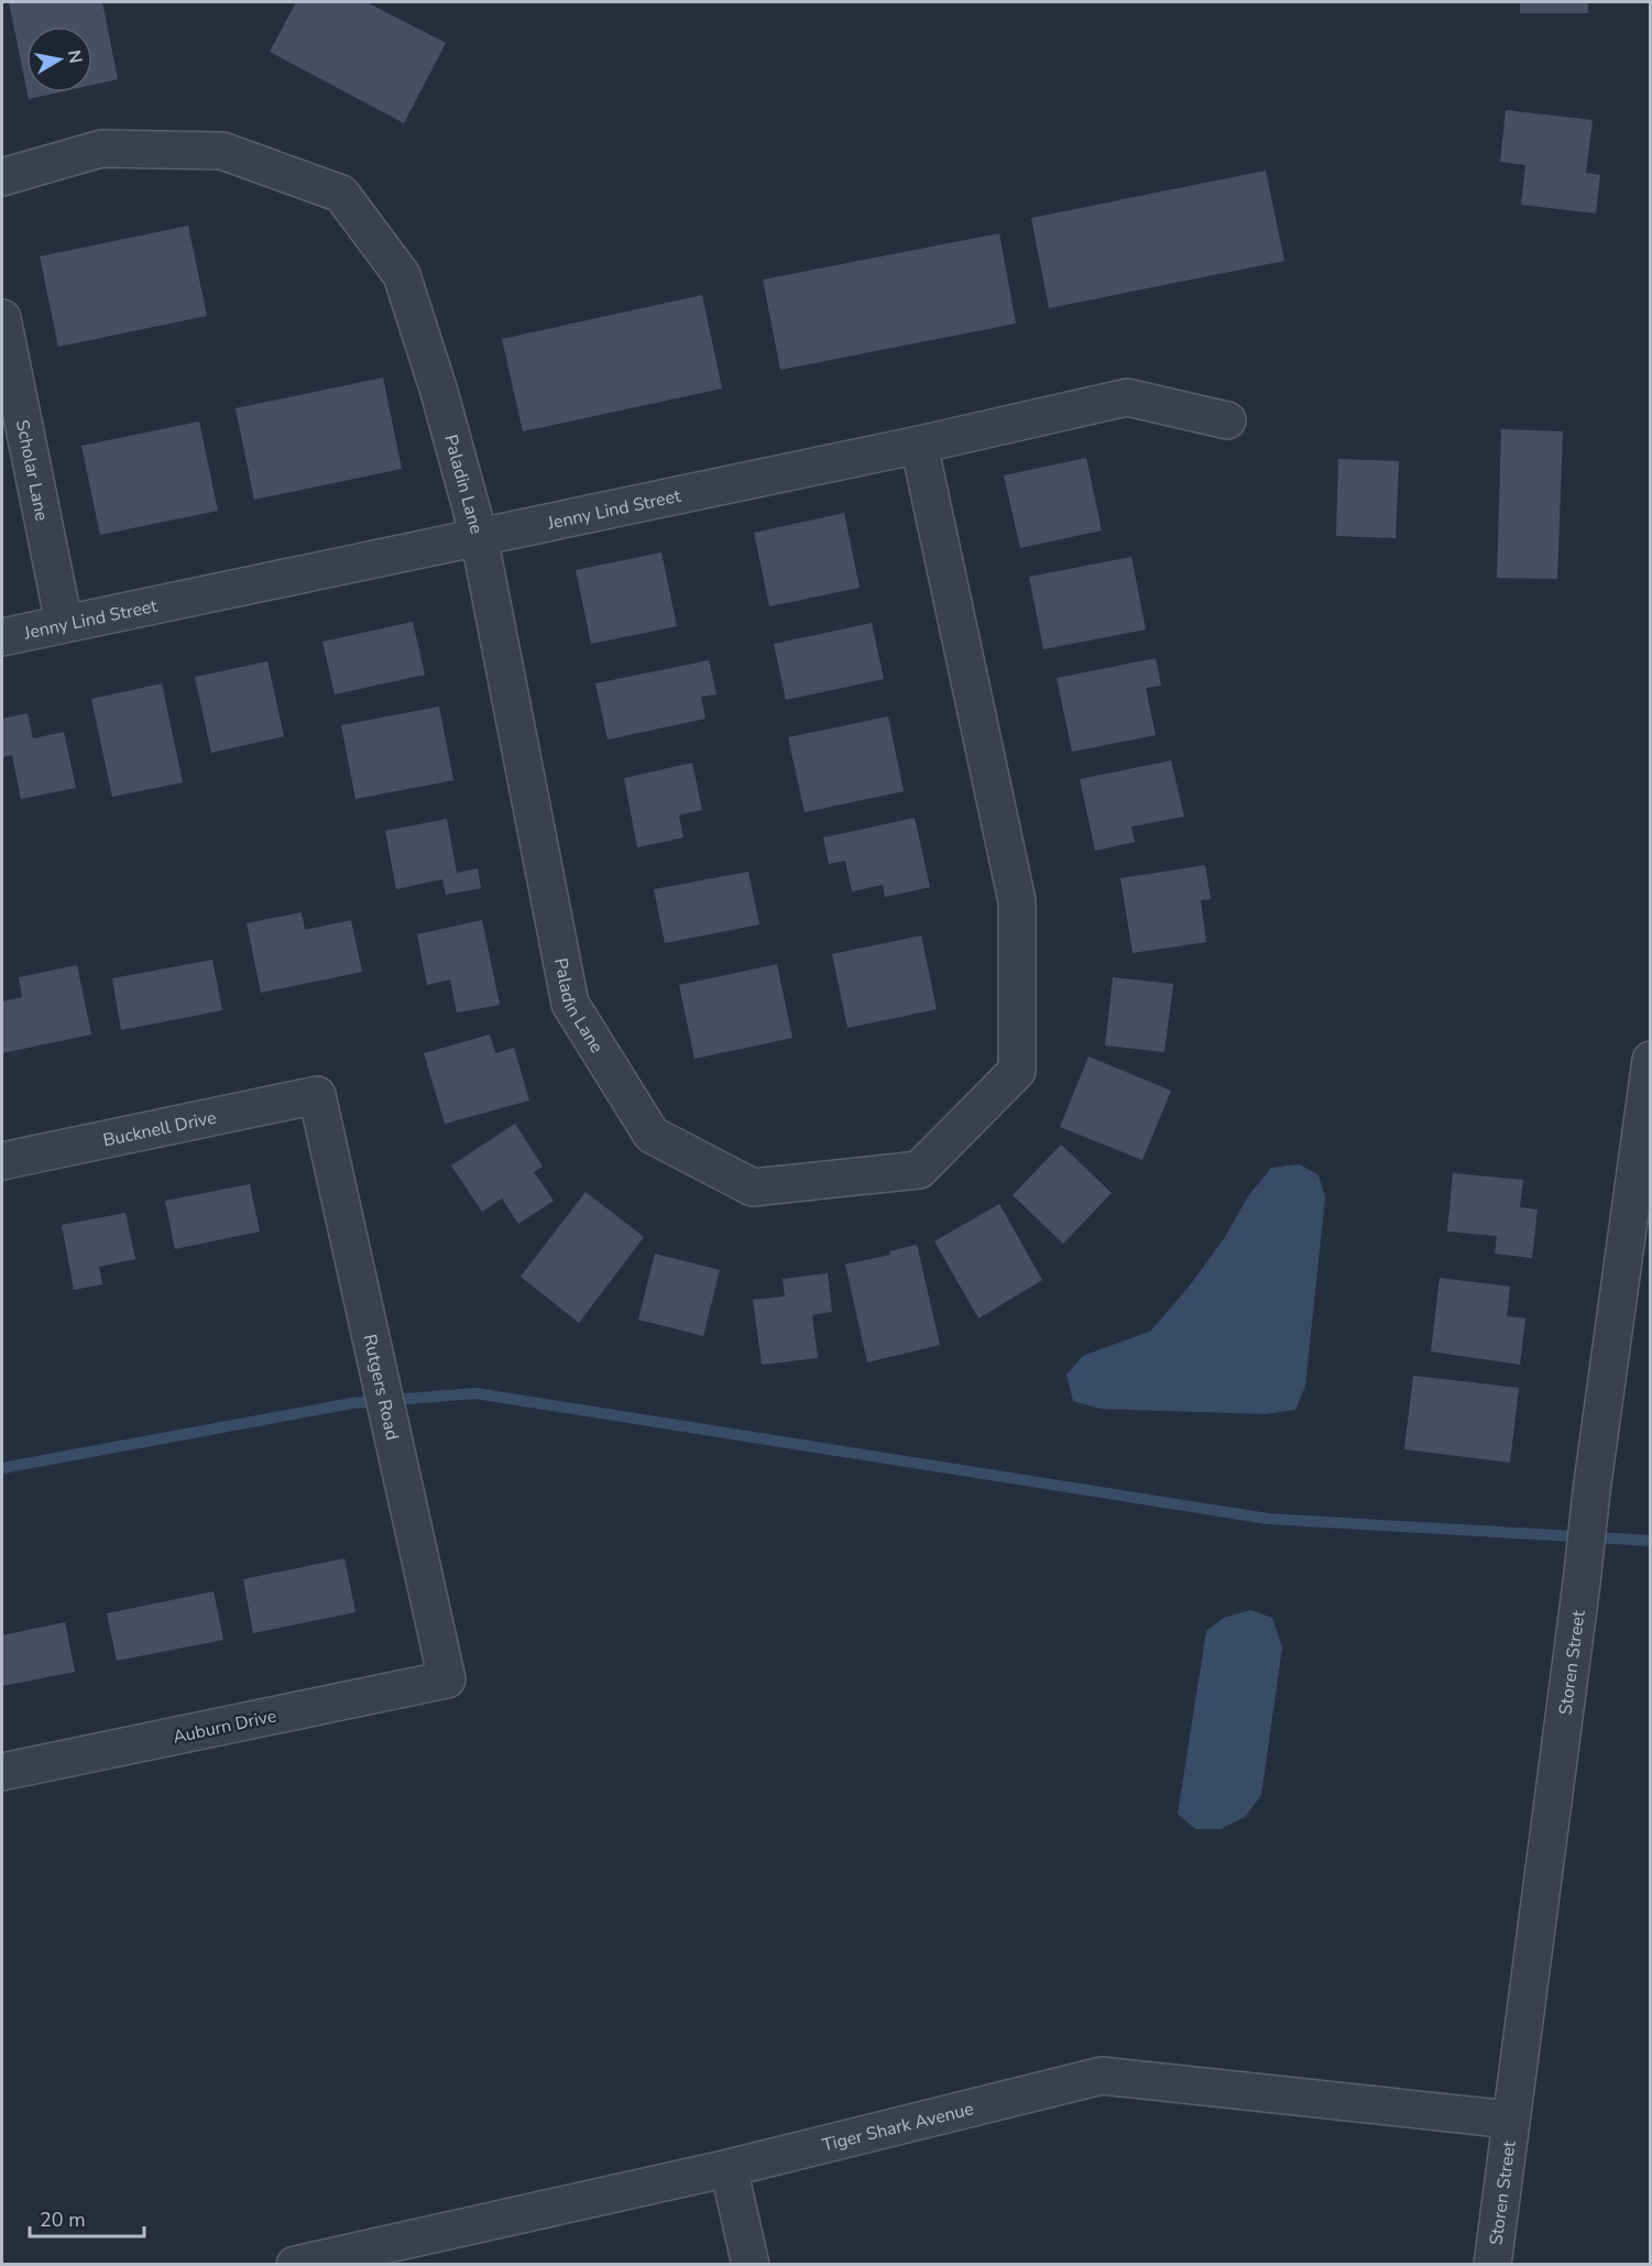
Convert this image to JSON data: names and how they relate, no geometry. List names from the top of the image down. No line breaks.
{"streets":{"street":["Scholar Lane","Paladin Lane","Jenny Lind Street","Bucknell Drive","Rutgers Road","Storen Street","Auburn Drive","Tiger Shark Avenue"]},"crossings":[["Scholar Lane","Jenny Lind Street"],["Paladin Lane","Jenny Lind Street"],["Bucknell Drive","Rutgers Road"],["Rutgers Road","Auburn Drive"],["Storen Street","Tiger Shark Avenue"]],"scale_bar":"20 m","north":"right"}
